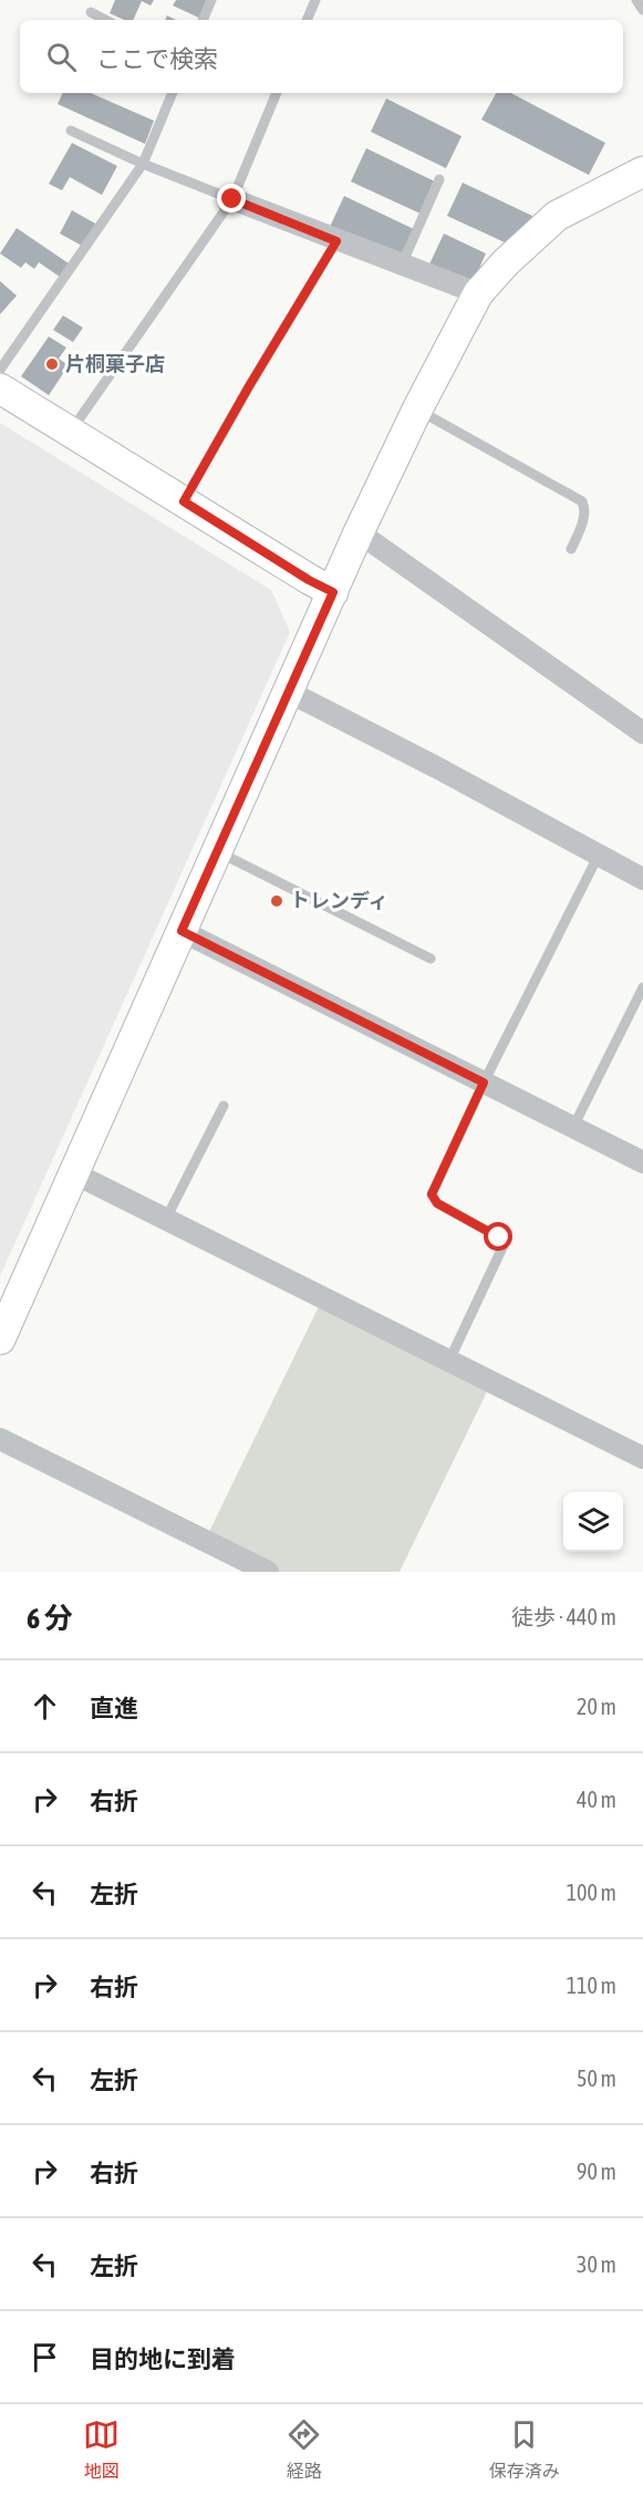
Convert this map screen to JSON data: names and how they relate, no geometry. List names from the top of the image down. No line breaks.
{"places":["片桐菓子店","トレンディ"],"page":{"search":"ここで検索","heading":["6 分","徒歩 · 440 m"],"list":[["直進","20 m"],["右折","40 m"],["左折","100 m"],["右折","110 m"],["左折","50 m"],["右折","90 m"],["左折","30 m"],"目的地に到着"],"nav":["地図","経路","保存済み"]}}
